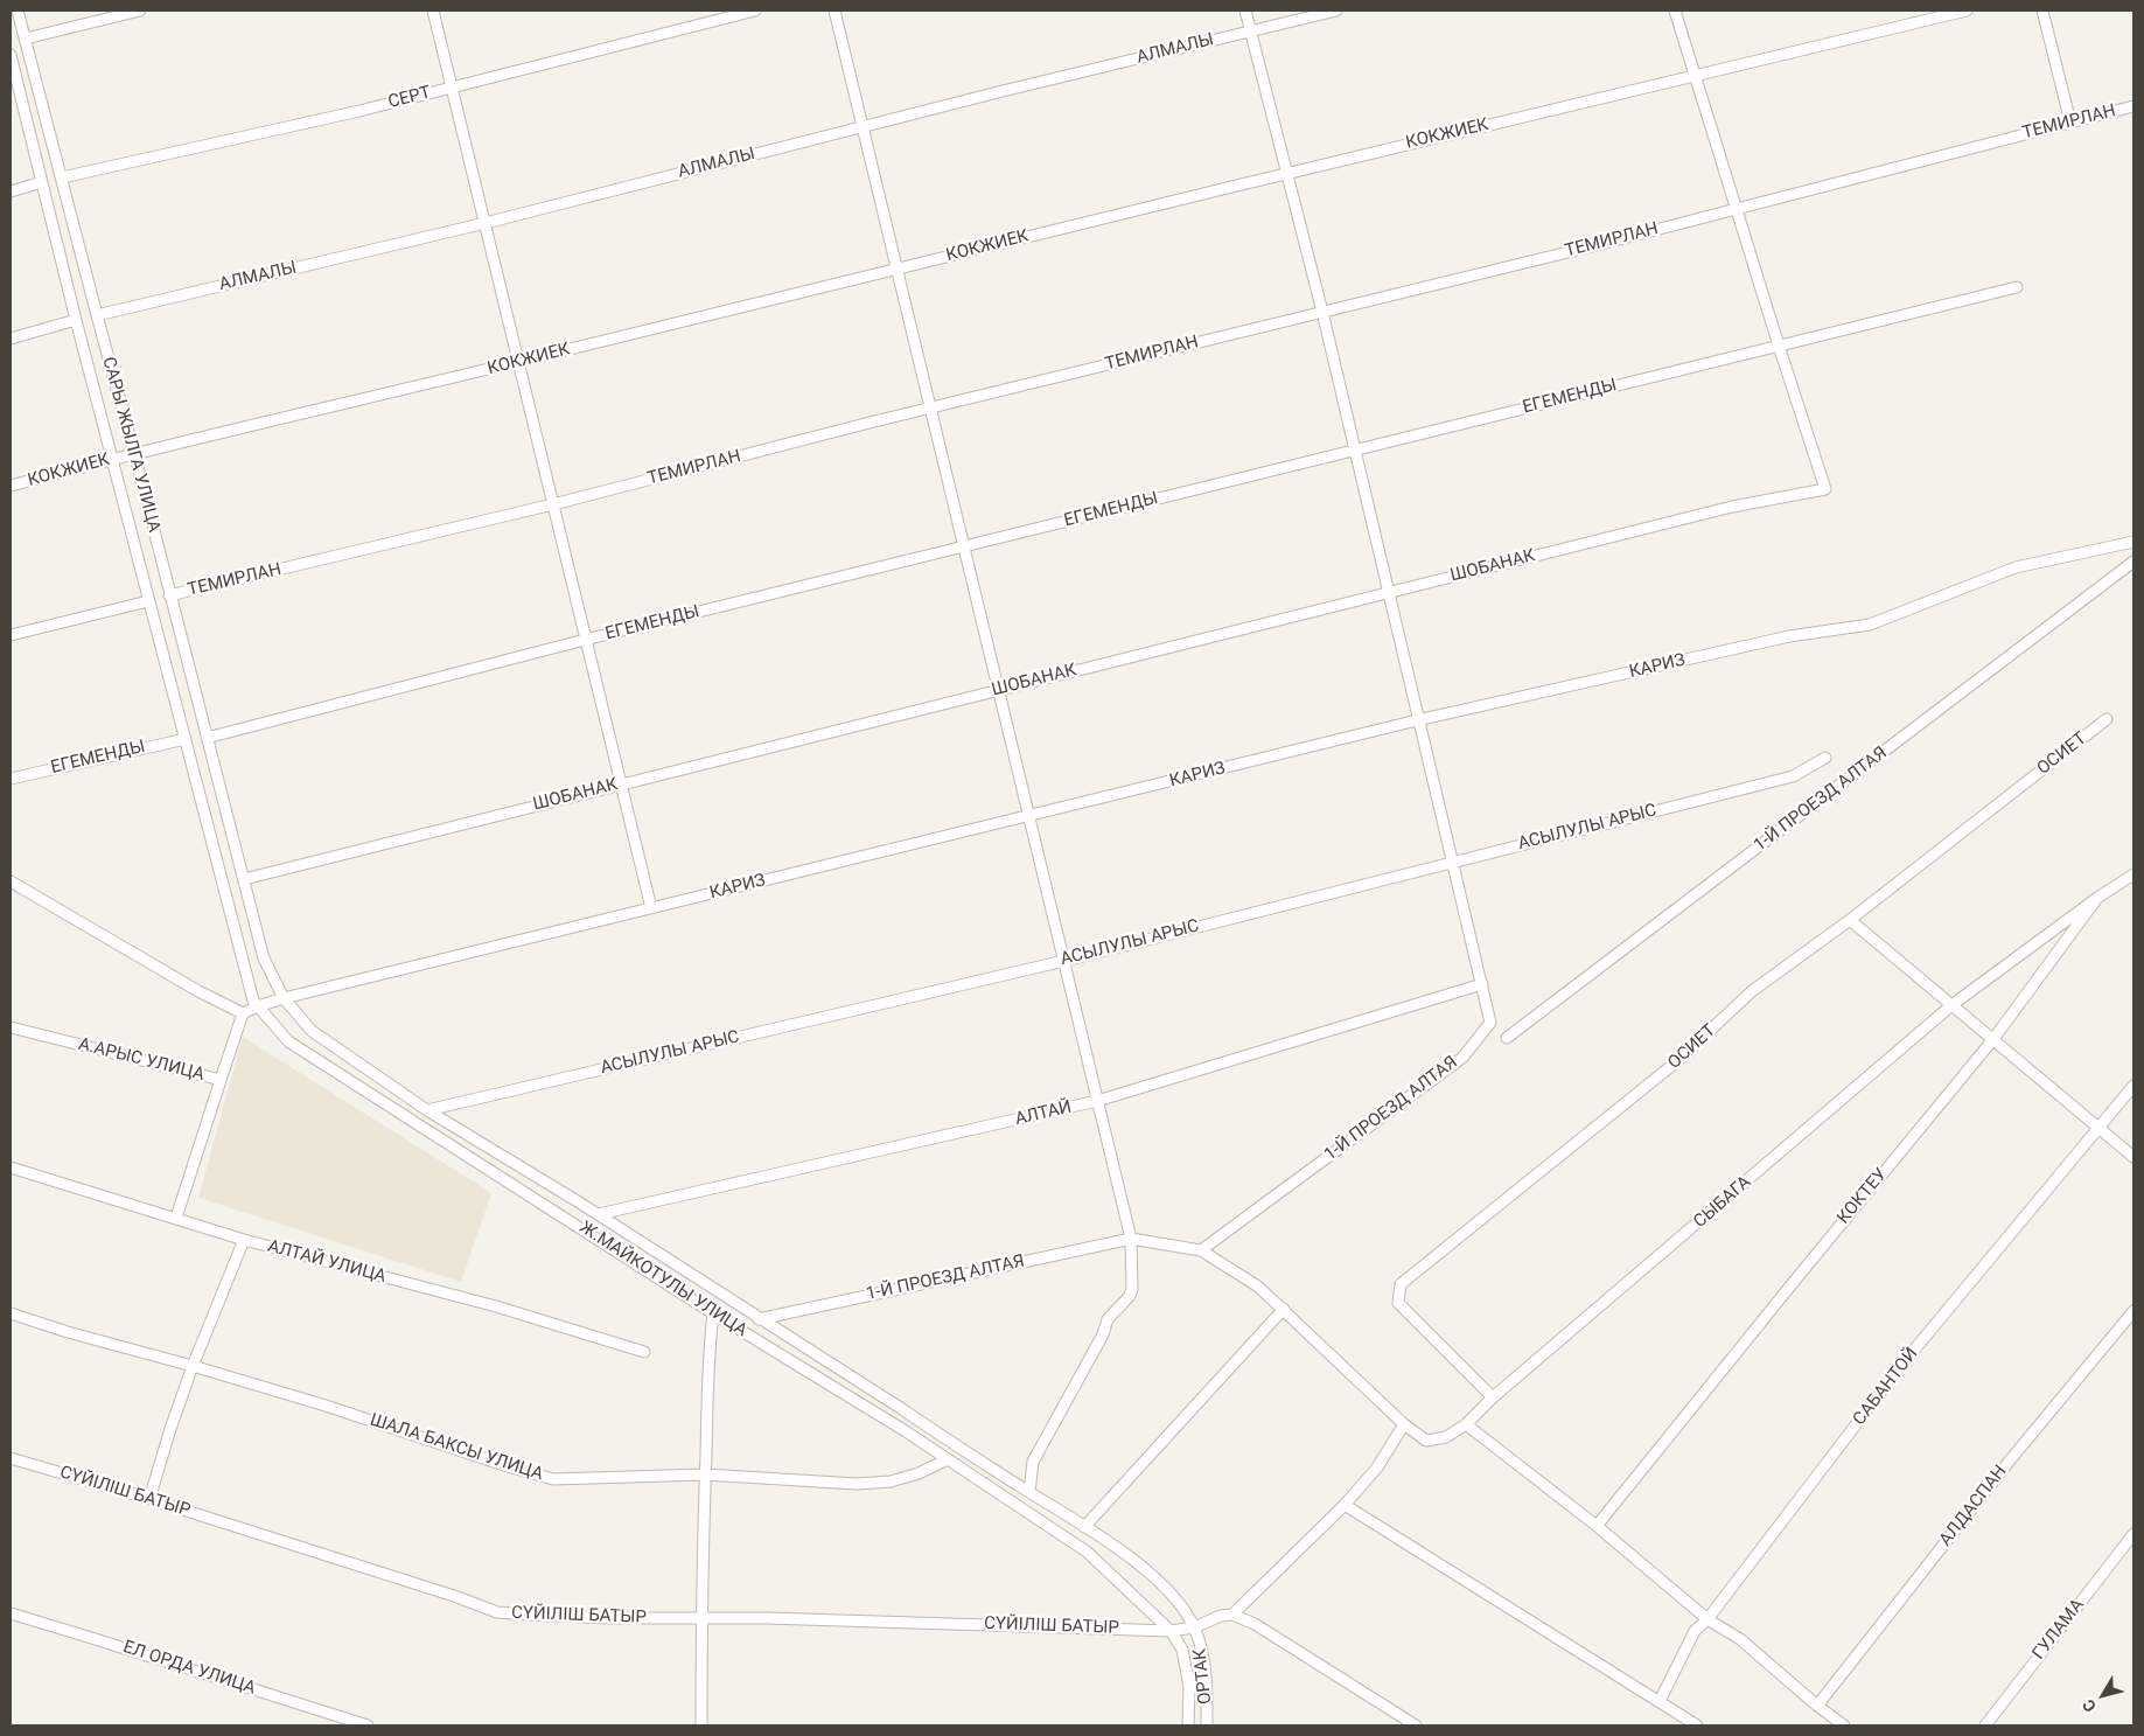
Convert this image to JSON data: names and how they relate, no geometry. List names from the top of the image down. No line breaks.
{"streets":{"street":["АЛМАЛЫ","СЕРТ","ТЕМИРЛАН","КОКЖИЕК","ЕГЕМЕНДЫ","САРЫ ЖЫЛГА УЛИЦА","ШОБАНАК","КАРИЗ","ОСИЕТ","1-Й ПРОЕЗД АЛТАЯ","АСЫЛУЛЫ АРЫС","А.АРЫС УЛИЦА","АЛТАЙ","КОКТЕУ","СЫБАГА","АЛТАЙ УЛИЦА","Ж.МАЙКОТУЛЫ УЛИЦА","САБАНТОЙ","ШАЛА БАКСЫ УЛИЦА","СҮЙІЛІШ БАТЫР","АЛДАСПАН","ГУЛАМА","ЕЛ ОРДА УЛИЦА","ОРТАК"]},"crossings":[["АЛМАЛЫ","САРЫ ЖЫЛГА УЛИЦА"],["СЕРТ","САРЫ ЖЫЛГА УЛИЦА"],["ТЕМИРЛАН","САРЫ ЖЫЛГА УЛИЦА"],["КОКЖИЕК","САРЫ ЖЫЛГА УЛИЦА"],["ЕГЕМЕНДЫ","САРЫ ЖЫЛГА УЛИЦА"],["ЕГЕМЕНДЫ","ШОБАНАК"],["САРЫ ЖЫЛГА УЛИЦА","ШОБАНАК"],["САРЫ ЖЫЛГА УЛИЦА","Ж.МАЙКОТУЛЫ УЛИЦА"],["ШОБАНАК","Ж.МАЙКОТУЛЫ УЛИЦА"],["КАРИЗ","Ж.МАЙКОТУЛЫ УЛИЦА"],["ОСИЕТ","СЫБАГА"],["1-Й ПРОЕЗД АЛТАЯ","АЛТАЙ"],["1-Й ПРОЕЗД АЛТАЯ","Ж.МАЙКОТУЛЫ УЛИЦА"],["АСЫЛУЛЫ АРЫС","Ж.МАЙКОТУЛЫ УЛИЦА"],["АЛТАЙ","Ж.МАЙКОТУЛЫ УЛИЦА"],["КОКТЕУ","СЫБАГА"],["Ж.МАЙКОТУЛЫ УЛИЦА","ШАЛА БАКСЫ УЛИЦА"],["Ж.МАЙКОТУЛЫ УЛИЦА","СҮЙІЛІШ БАТЫР"],["Ж.МАЙКОТУЛЫ УЛИЦА","ОРТАК"],["СҮЙІЛІШ БАТЫР","ОРТАК"]],"north":"bottom left"}
